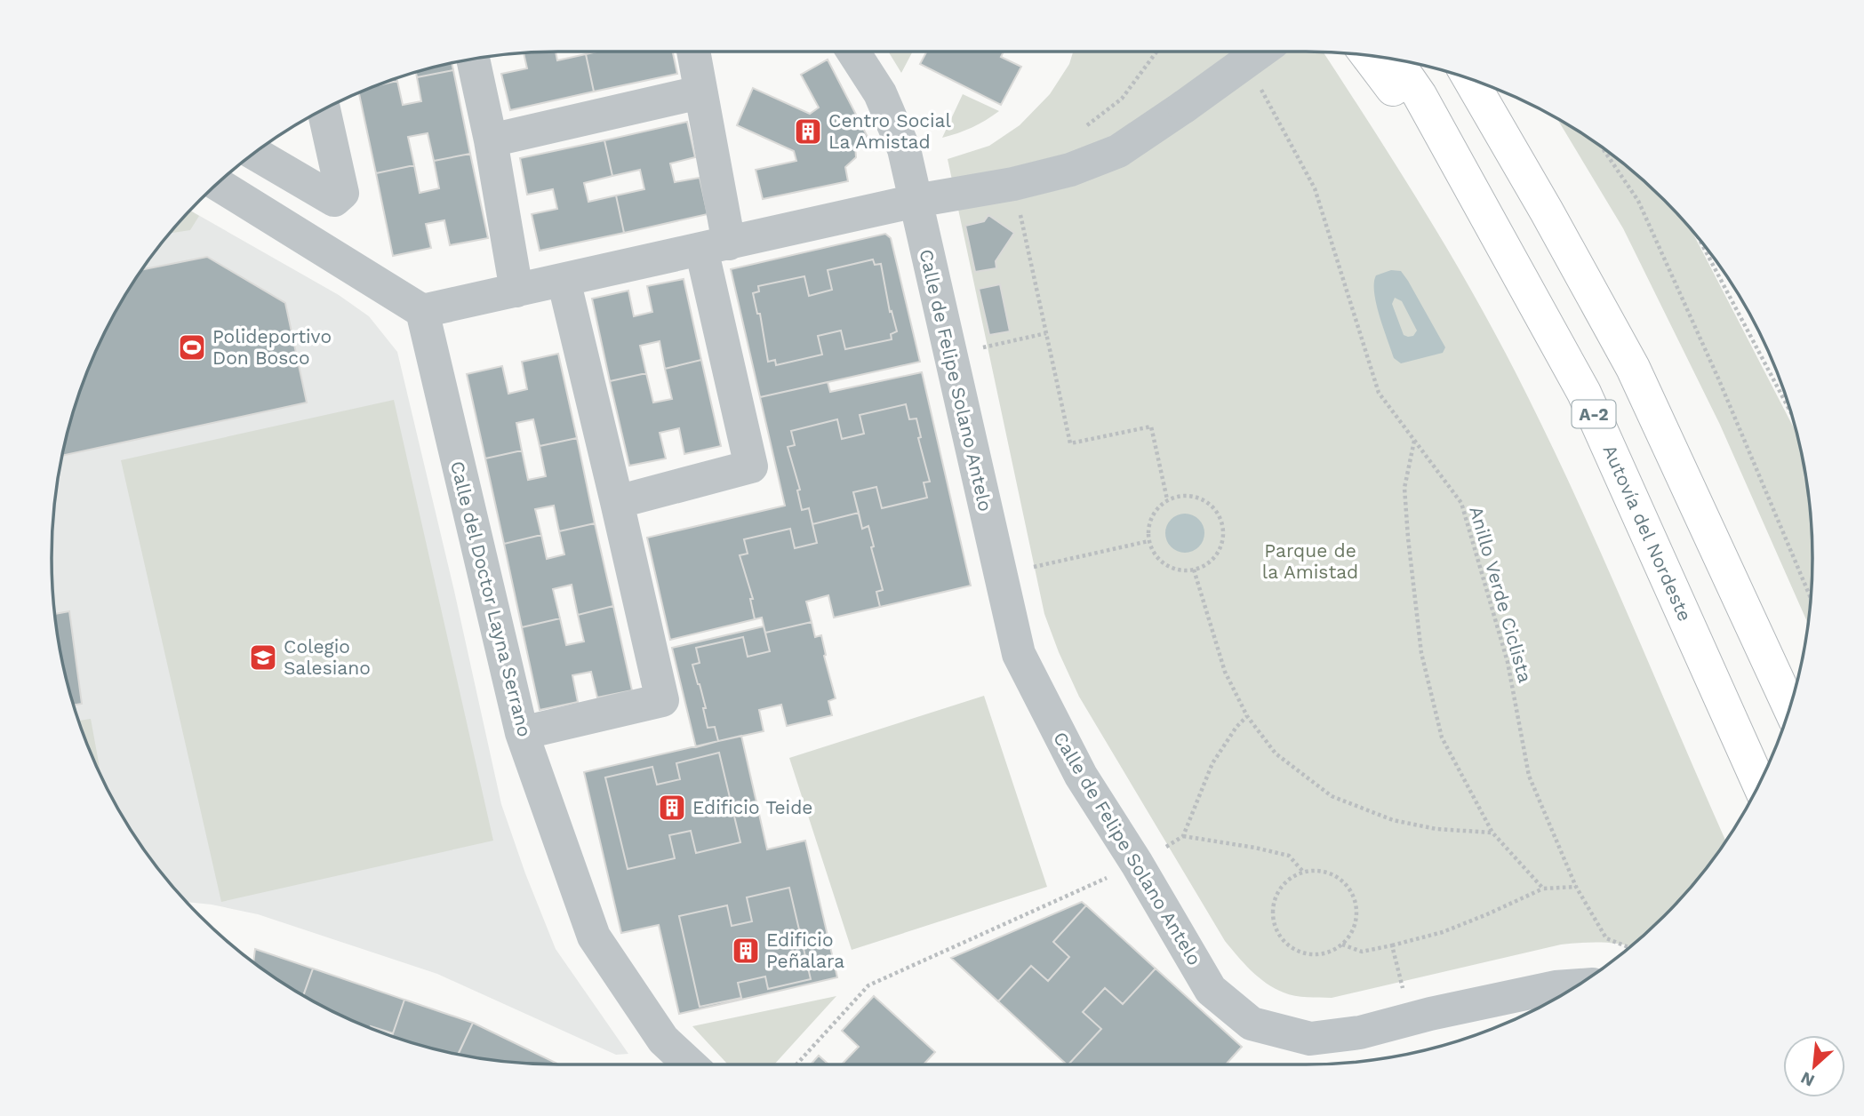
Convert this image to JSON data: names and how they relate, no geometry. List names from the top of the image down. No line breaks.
{"streets":{"highway":["A-2","Autovía del Nordeste"],"street":["Calle de Felipe Solano Antelo","Calle del Doctor Layna Serrano"],"path":["Anillo Verde Ciclista"]},"parks":["Parque de la Amistad"],"places":{"building":["Centro Social La Amistad","Edificio Teide","Edificio Peñalara"],"sports":["Polideportivo Don Bosco"],"school or university":["Colegio Salesiano"]},"north":"bottom left"}
